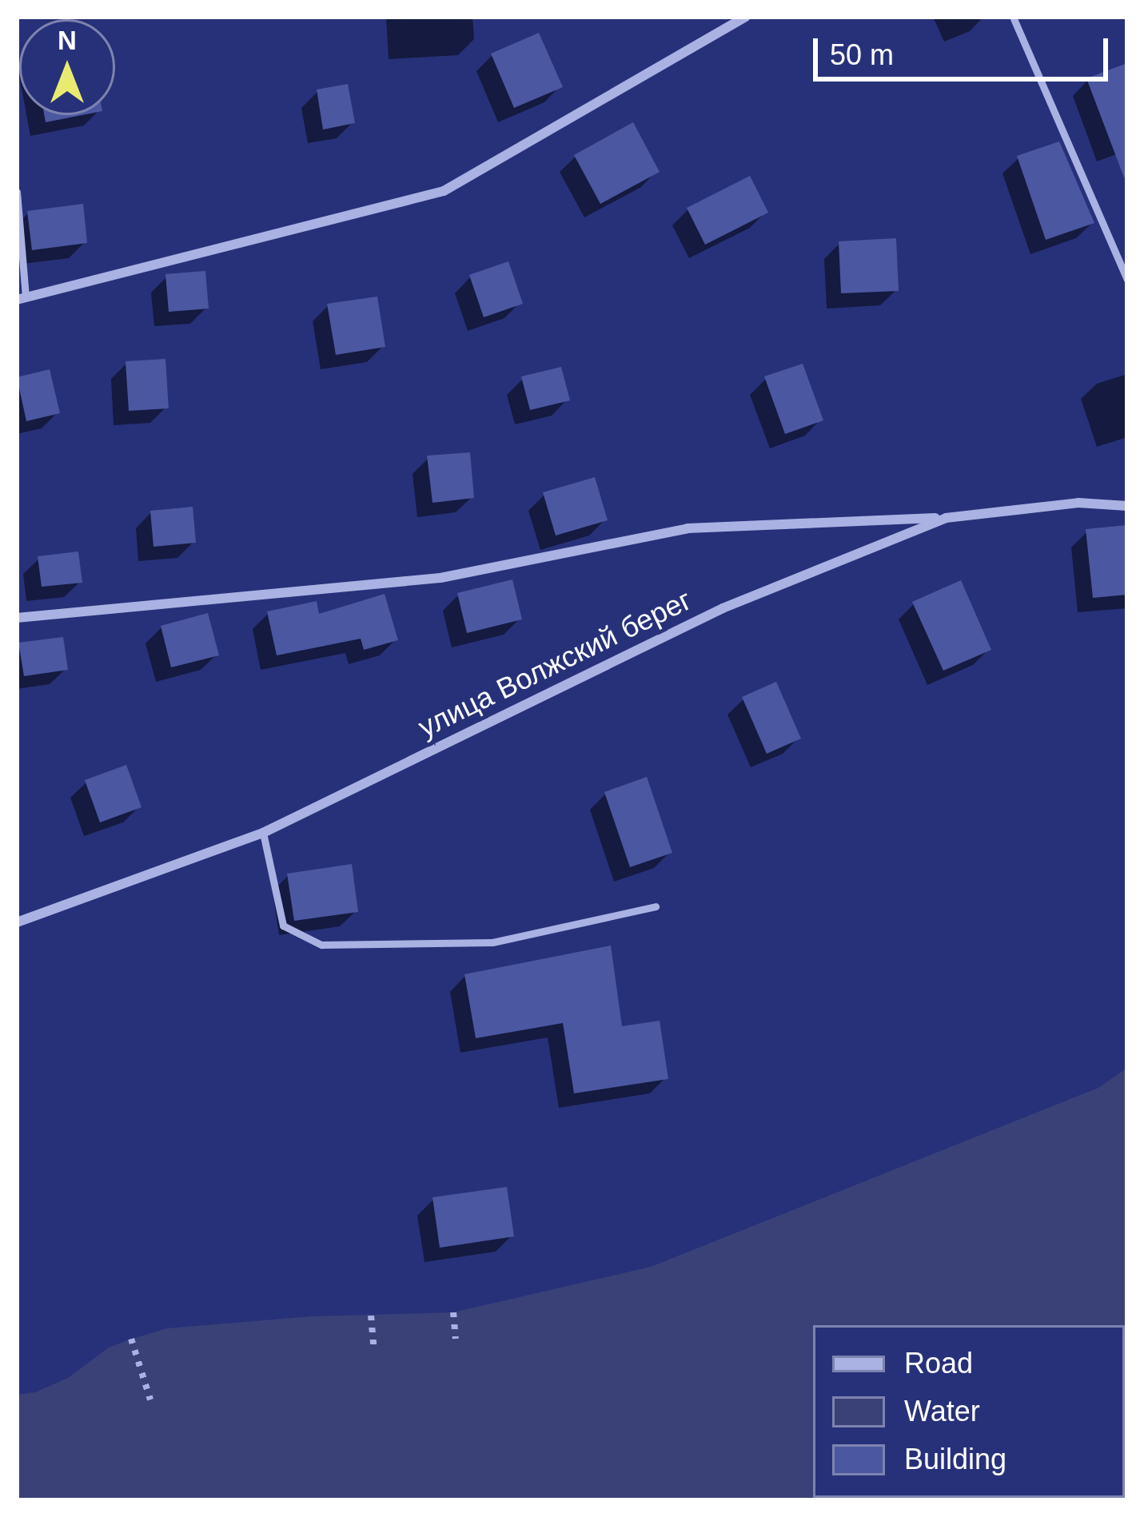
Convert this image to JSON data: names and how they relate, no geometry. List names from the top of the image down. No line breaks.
{"streets":{"street":["улица Волжский берег"]},"legend":["Road","Water","Building"],"scale_bar":"50 m","north":"top"}
